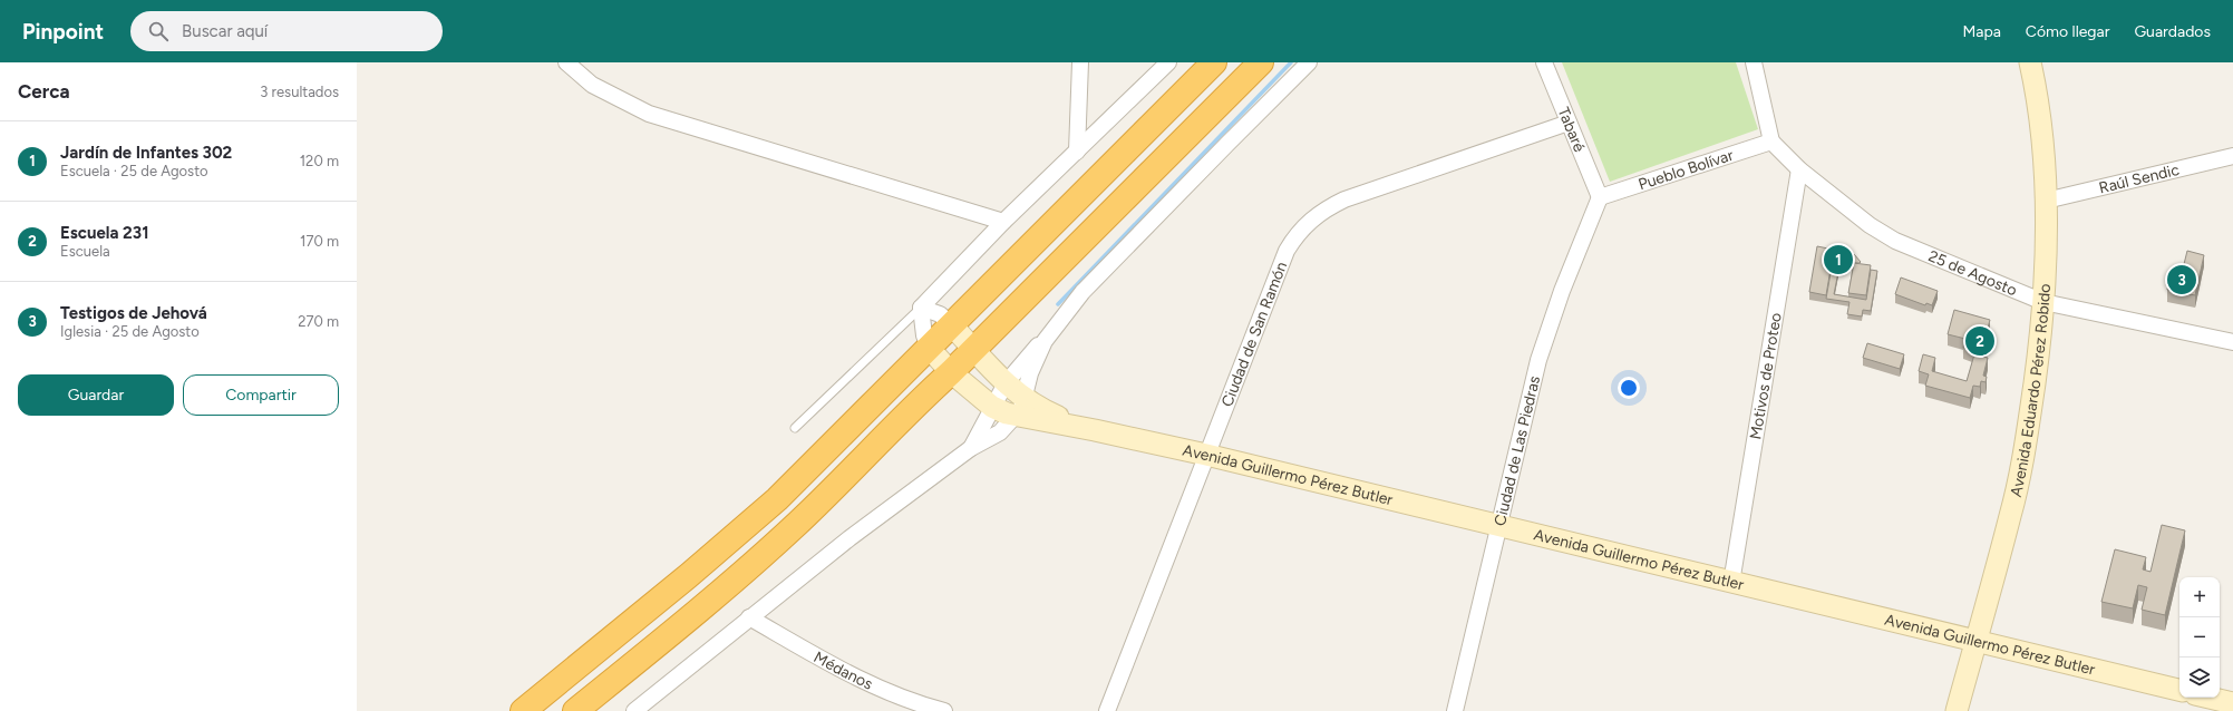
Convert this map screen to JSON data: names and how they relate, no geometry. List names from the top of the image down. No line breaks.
{"streets":{"street":["Tabaré","Pueblo Bolívar","Raúl Sendic","25 de Agosto","Ciudad de San Ramón","Motivos de Proteo","Avenida Eduardo Pérez Robido","Ciudad de Las Piedras","Avenida Guillermo Pérez Butler","Médanos"]},"crossings":[["Tabaré","Pueblo Bolívar"],["Tabaré","Ciudad de San Ramón"],["Tabaré","Ciudad de Las Piedras"],["Pueblo Bolívar","25 de Agosto"],["Pueblo Bolívar","Ciudad de Las Piedras"],["Raúl Sendic","Avenida Eduardo Pérez Robido"],["25 de Agosto","Motivos de Proteo"],["25 de Agosto","Avenida Eduardo Pérez Robido"],["Ciudad de San Ramón","Avenida Guillermo Pérez Butler"],["Motivos de Proteo","Avenida Guillermo Pérez Butler"],["Avenida Eduardo Pérez Robido","Avenida Guillermo Pérez Butler"],["Ciudad de Las Piedras","Avenida Guillermo Pérez Butler"]],"page":{"header":"Pinpoint","search":"Buscar aquí","nav":["Mapa","Cómo llegar","Guardados"],"heading":["Cerca","3 resultados"],"list":[{"mark":"1","name":"Jardín de Infantes 302","note":"Escuela · 25 de Agosto","value":"120 m"},{"mark":"2","name":"Escuela 231","note":"Escuela","value":"170 m"},{"mark":"3","name":"Testigos de Jehová","note":"Iglesia · 25 de Agosto","value":"270 m"}],"pins":["1","3","2"],"buttons":["Guardar","Compartir"],"map_buttons":["+","−"]}}
